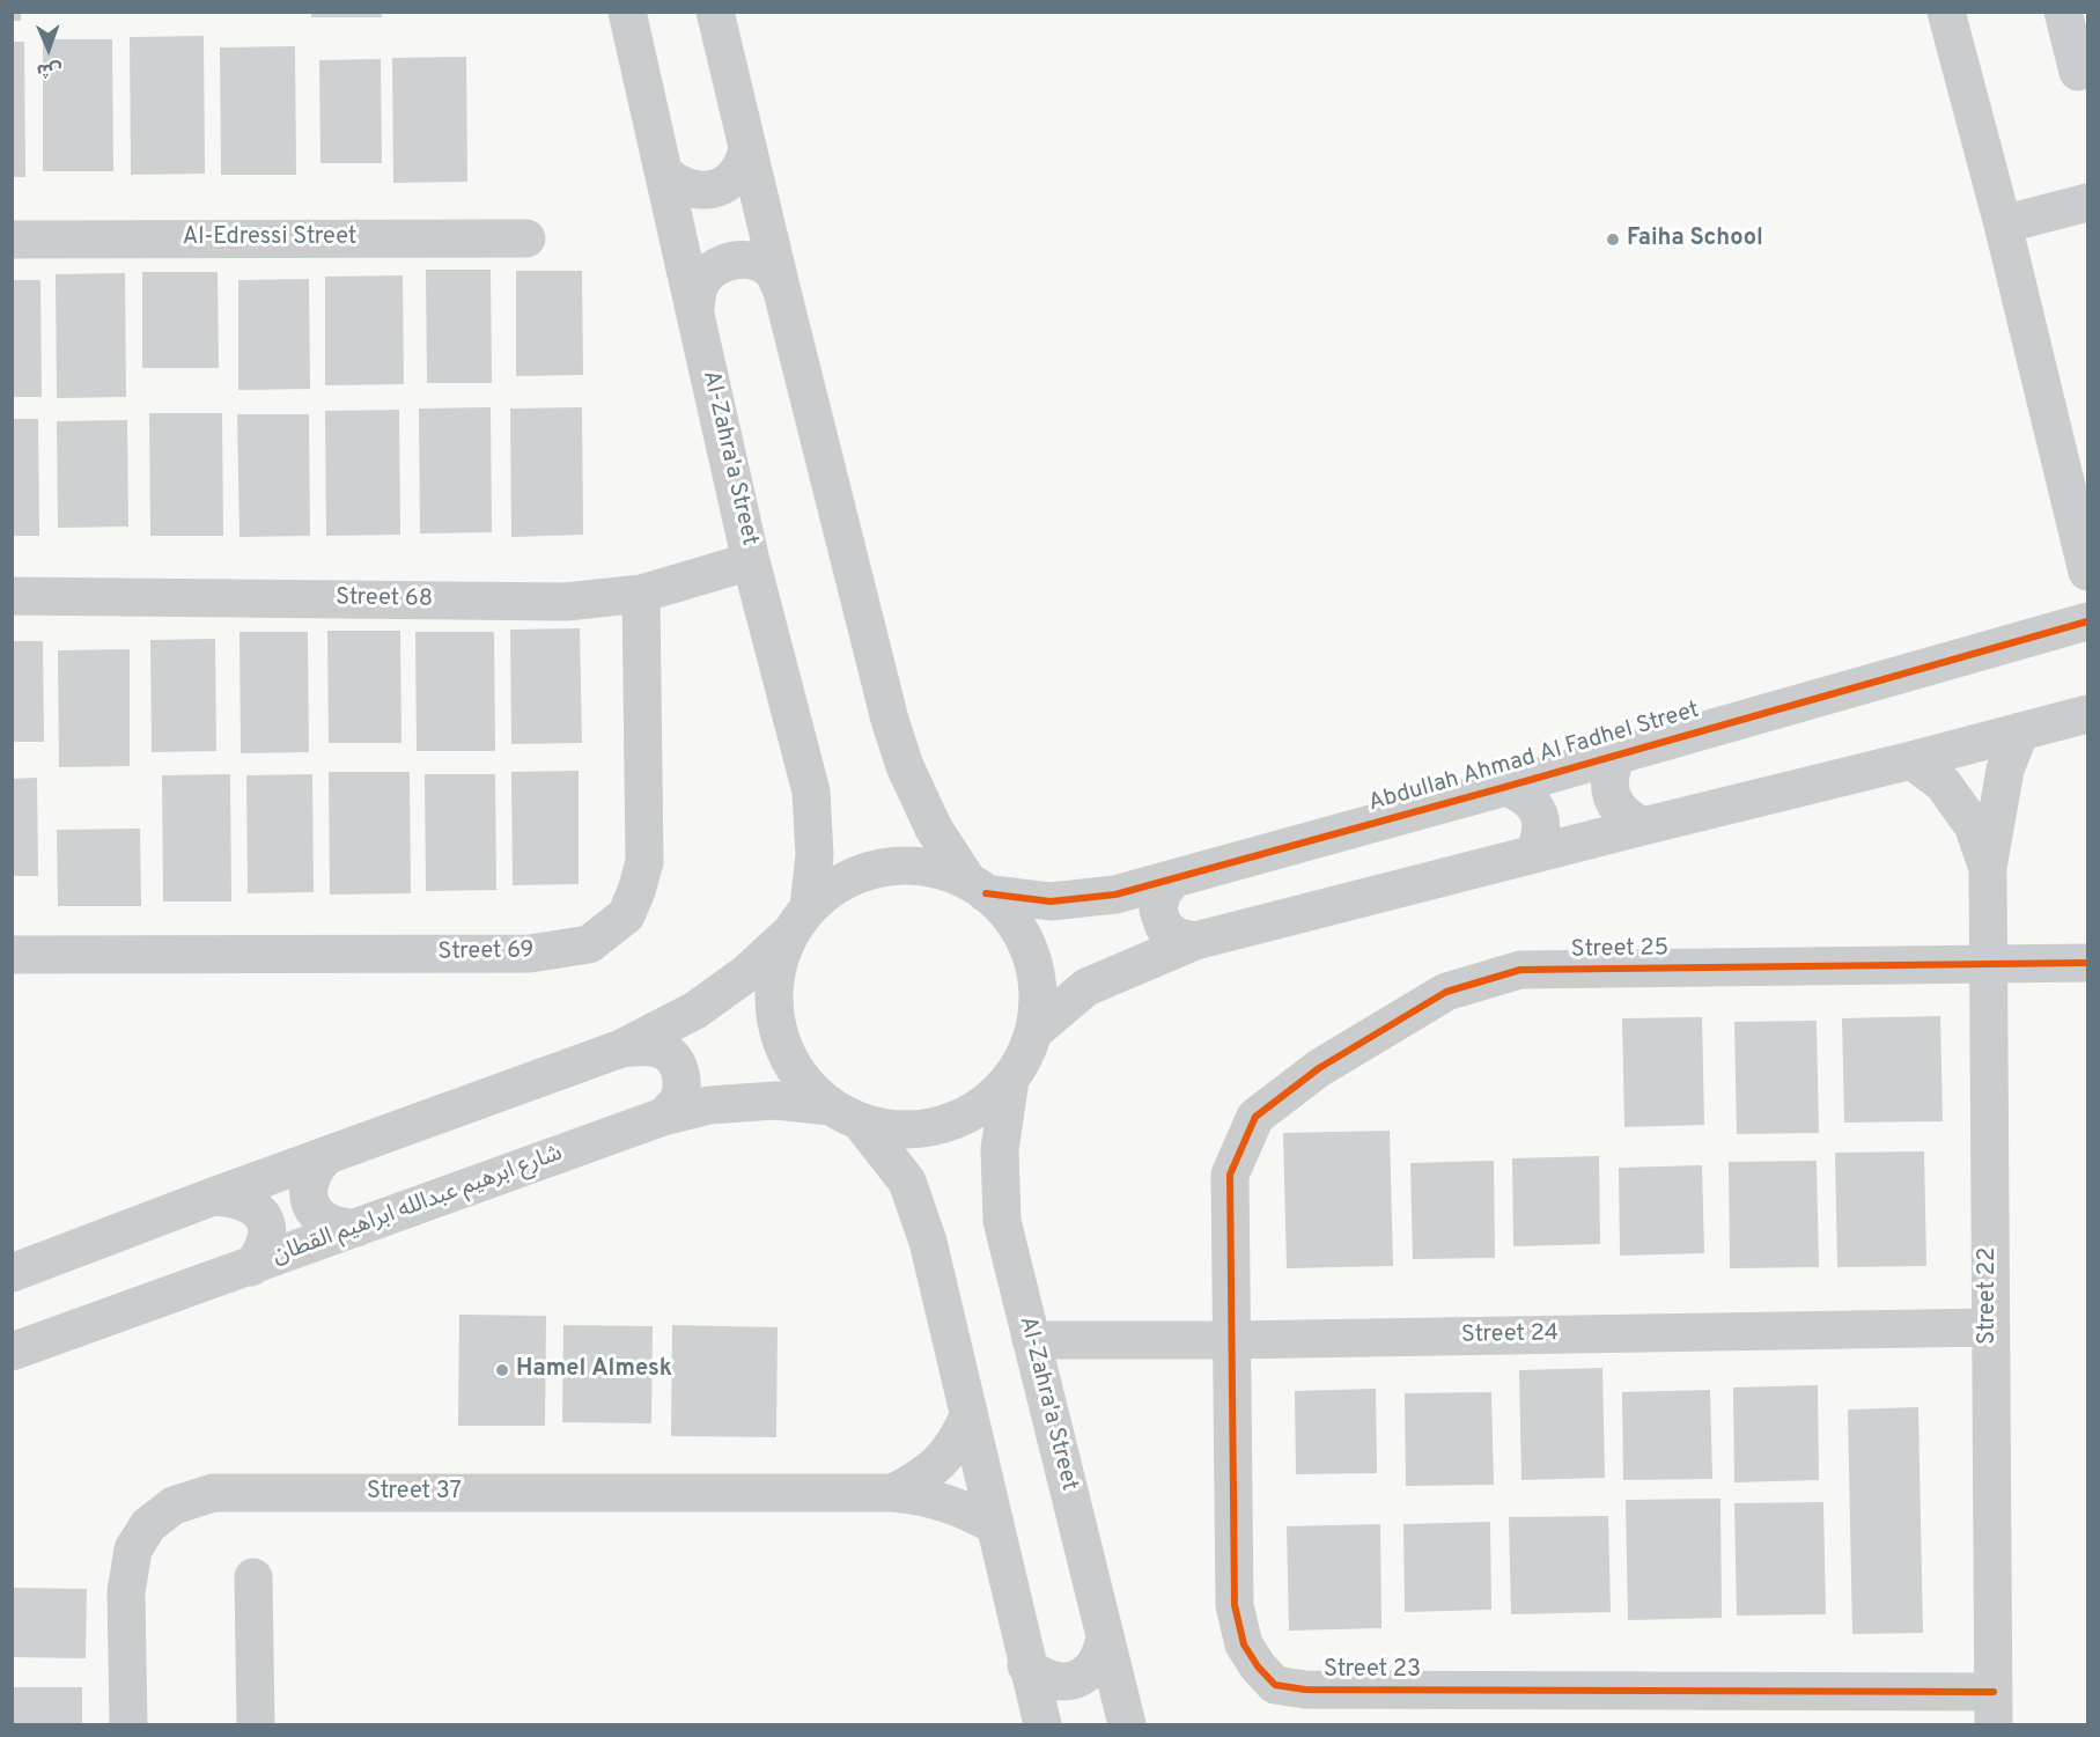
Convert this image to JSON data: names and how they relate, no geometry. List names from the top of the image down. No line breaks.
{"streets":{"street":["Al-Edressi Street","Al-Zahra'a Street","Street 68","Abdullah Ahmad Al Fadhel Street","Street 25","Street 69","شارع ابرهيم عبدالله ابراهيم القطان","Street 22","Street 24","Street 37","Street 23"]},"crossings":[["Al-Zahra'a Street","Street 68"],["Al-Zahra'a Street","شارع ابرهيم عبدالله ابراهيم القطان"],["Al-Zahra'a Street","Street 24"],["Street 68","Street 69"],["Street 25","Street 22"],["Street 25","Street 23"],["Street 22","Street 24"],["Street 22","Street 23"],["Street 24","Street 23"]],"places":["Faiha School","Hamel Almesk"],"north":"bottom"}
